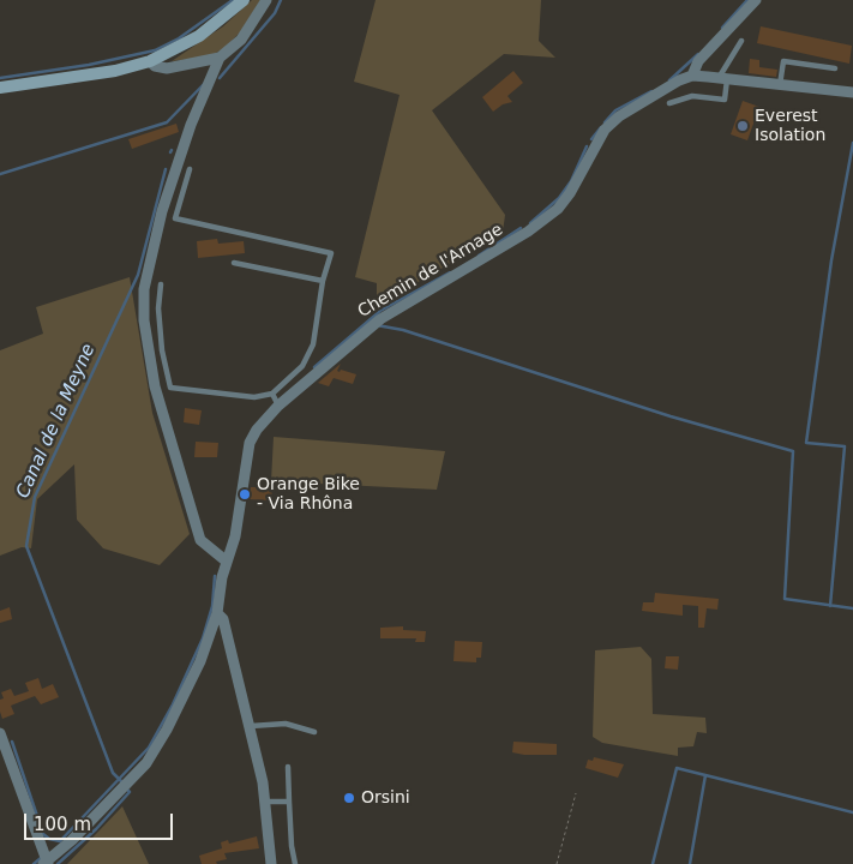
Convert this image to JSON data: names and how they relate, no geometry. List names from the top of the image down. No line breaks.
{"streets":{"street":["Chemin de l'Arnage"]},"water":["Canal de la Meyne"],"places":["Everest Isolation","Orange Bike - Via Rhôna","Orsini"],"scale_bar":"100 m"}
